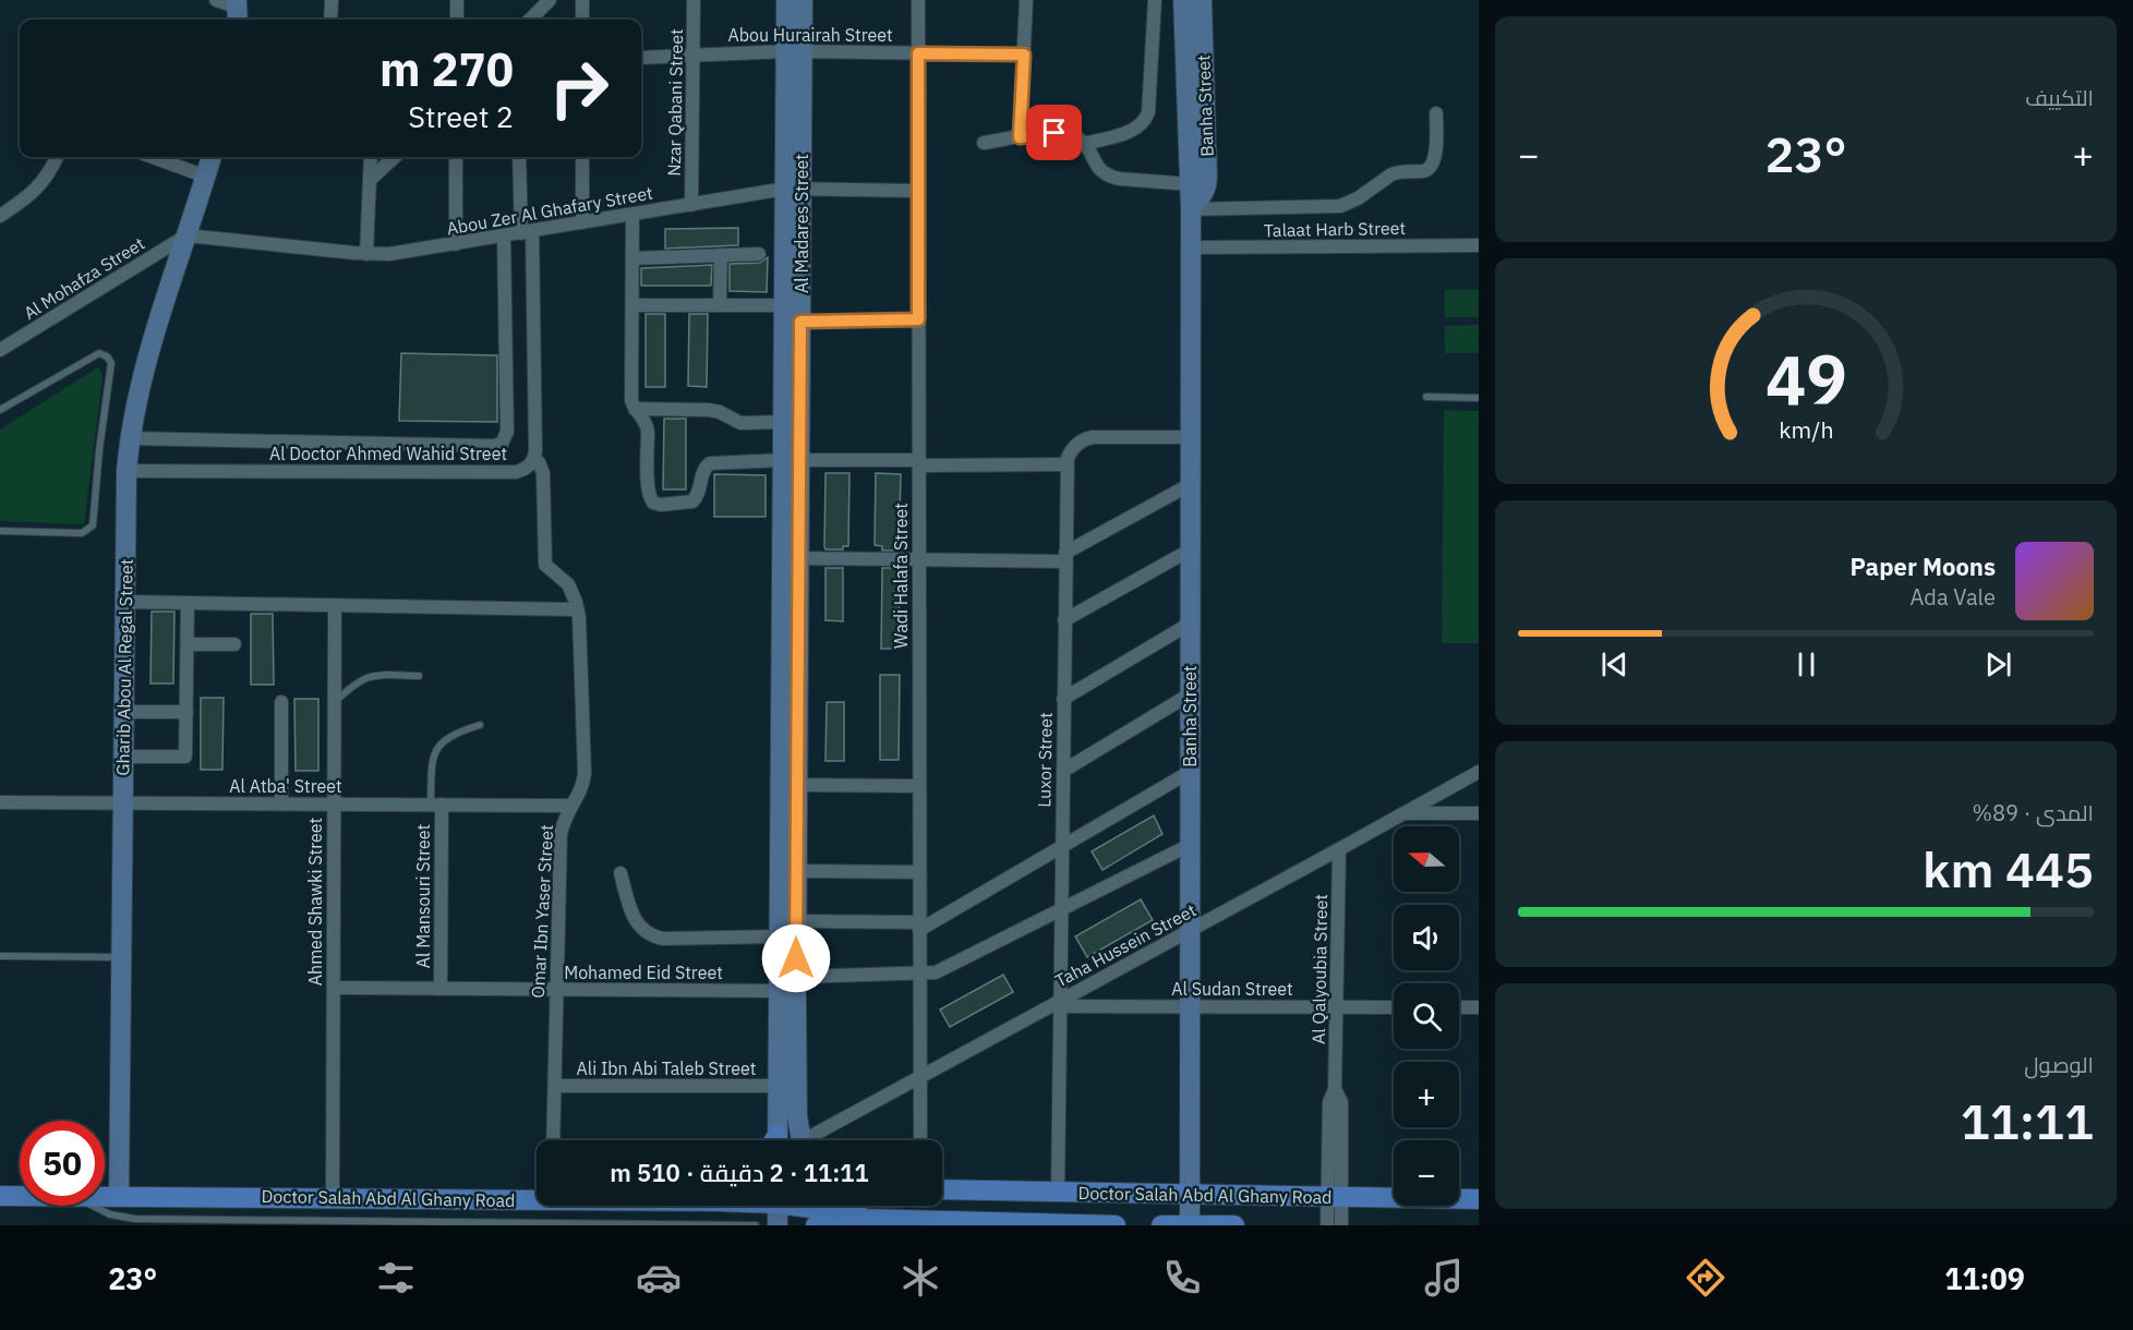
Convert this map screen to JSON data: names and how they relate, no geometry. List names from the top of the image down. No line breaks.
{"streets":{"main road":["Banha Street","Al Madares Street","Gharib Abou Al Regal Street","Doctor Salah Abd Al Ghany Road"],"street":["Abou Hurairah Street","Nzar Qabani Street","Abou Zer Al Ghafary Street","Talaat Harb Street","Al Mohafza Street","Al Doctor Ahmed Wahid Street","Wadi Halafa Street","Luxor Street","Al Atba' Street","Al Mansouri Street","Ahmed Shawki Street","Omar Ibn Yaser Street","Taha Hussein Street","Al Qalyoubia Street","Mohamed Eid Street","Al Sudan Street","Ali Ibn Abi Taleb Street"]},"crossings":[["Abou Hurairah Street","Nzar Qabani Street"],["Abou Hurairah Street","Al Madares Street"],["Abou Hurairah Street","Wadi Halafa Street"],["Nzar Qabani Street","Abou Zer Al Ghafary Street"],["Banha Street","Talaat Harb Street"],["Banha Street","Taha Hussein Street"],["Banha Street","Mohamed Eid Street"],["Banha Street","Al Sudan Street"],["Banha Street","Doctor Salah Abd Al Ghany Road"],["Abou Zer Al Ghafary Street","Al Madares Street"],["Abou Zer Al Ghafary Street","Al Mohafza Street"],["Abou Zer Al Ghafary Street","Al Doctor Ahmed Wahid Street"],["Abou Zer Al Ghafary Street","Wadi Halafa Street"],["Abou Zer Al Ghafary Street","Gharib Abou Al Regal Street"],["Al Madares Street","Mohamed Eid Street"],["Al Madares Street","Ali Ibn Abi Taleb Street"],["Al Mohafza Street","Gharib Abou Al Regal Street"],["Al Doctor Ahmed Wahid Street","Gharib Abou Al Regal Street"],["Al Doctor Ahmed Wahid Street","Omar Ibn Yaser Street"],["Wadi Halafa Street","Taha Hussein Street"],["Wadi Halafa Street","Mohamed Eid Street"],["Gharib Abou Al Regal Street","Al Atba' Street"],["Gharib Abou Al Regal Street","Doctor Salah Abd Al Ghany Road"],["Luxor Street","Taha Hussein Street"],["Luxor Street","Mohamed Eid Street"],["Luxor Street","Al Sudan Street"],["Luxor Street","Doctor Salah Abd Al Ghany Road"],["Al Atba' Street","Al Mansouri Street"],["Al Atba' Street","Ahmed Shawki Street"],["Al Atba' Street","Omar Ibn Yaser Street"],["Al Mansouri Street","Mohamed Eid Street"],["Ahmed Shawki Street","Mohamed Eid Street"],["Ahmed Shawki Street","Doctor Salah Abd Al Ghany Road"],["Omar Ibn Yaser Street","Mohamed Eid Street"],["Omar Ibn Yaser Street","Ali Ibn Abi Taleb Street"],["Taha Hussein Street","Al Qalyoubia Street"],["Taha Hussein Street","Al Sudan Street"],["Al Qalyoubia Street","Al Sudan Street"],["Al Qalyoubia Street","Doctor Salah Abd Al Ghany Road"]],"north":"left","page":{"tile":["التكييف",["المدى · 89%","445 km"],["الوصول","11:11"]],"turn":["270 m","Street 2"],"heat":["−","23°","+"],"song":["Paper Moons","Ada Vale"],"map_buttons":["+","−"],"limit":"50","trip":"11:11 · 2 دقيقة · 510 m","tabs":["11:09","23°"],"gauge":["49","km/h"]}}
